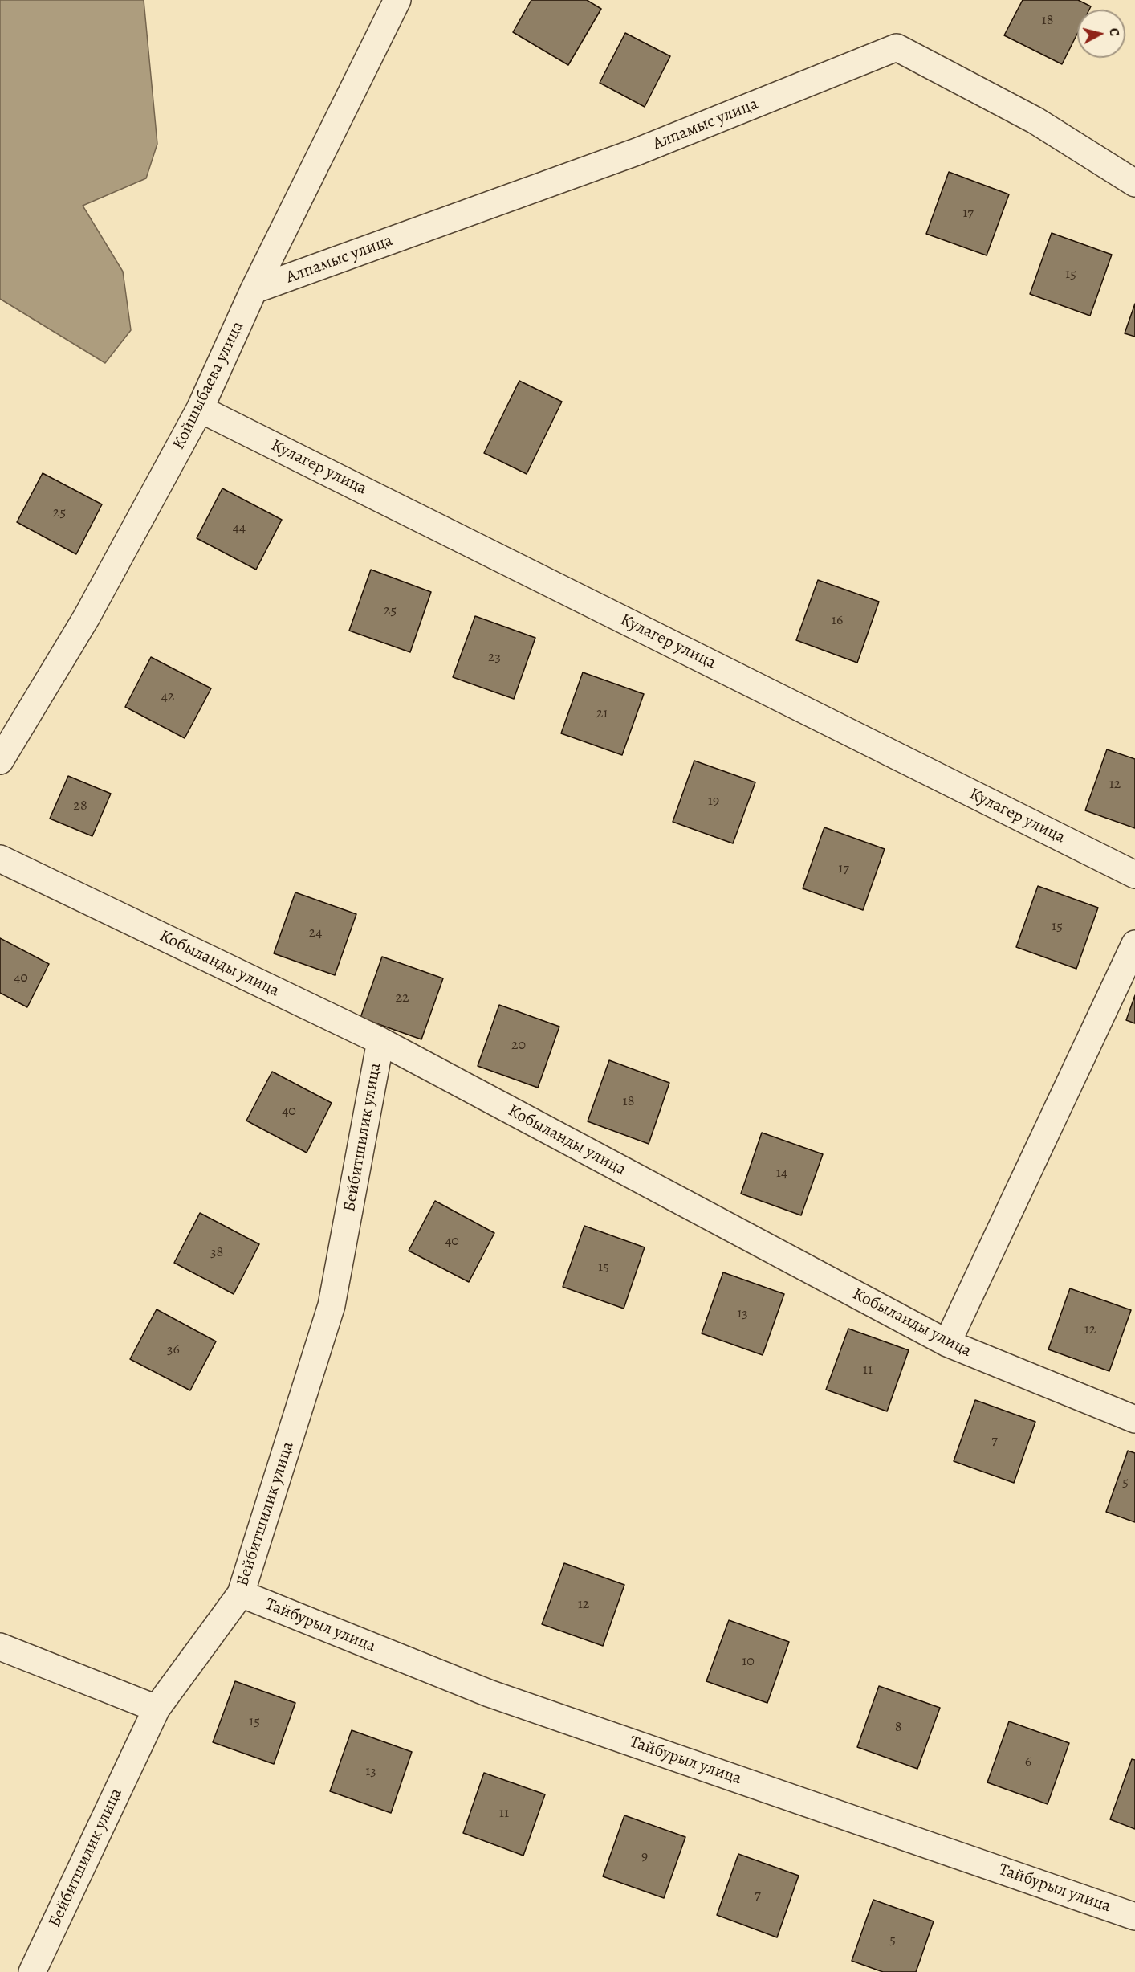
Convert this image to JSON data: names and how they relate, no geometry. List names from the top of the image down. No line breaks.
{"streets":{"street":["Алпамыс улица","Койшыбаева улица","Кулагер улица","Кобыланды улица","Бейбитшилик улица","Тайбурыл улица"]},"crossings":[["Алпамыс улица","Койшыбаева улица"],["Койшыбаева улица","Кулагер улица"],["Кобыланды улица","Бейбитшилик улица"],["Бейбитшилик улица","Тайбурыл улица"]],"house_numbers":["18","17","15","25","44","25","16","23","42","21","12","19","28","17","15","24","40","22","20","18","40","14","40","38","15","13","12","36","11","7","5","12","10","15","8","6","13","11","9","7","5"],"north":"right"}
